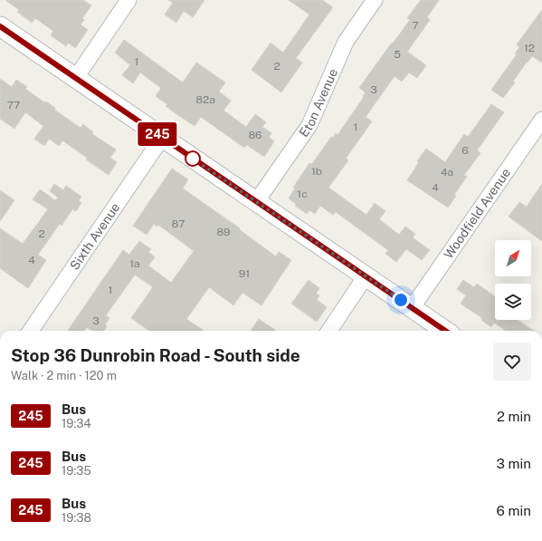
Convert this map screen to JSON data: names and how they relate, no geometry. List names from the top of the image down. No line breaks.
{"streets":{"street":["Eton Avenue","Woodfield Avenue","Sixth Avenue"]},"lines":["bus line 245"],"house_numbers":["7","12","5","1","2","3","82a","77","1","86","6","1b","4a","4","1c","87","89","2","4","1a","91","1","3"],"north":"top right","page":{"on_map":"245","heading":["Stop 36 Dunrobin Road - South side","Walk · 2 min · 120 m"],"list":[{"mark":"245","name":"Bus","note":"19:34","value":"2 min"},{"mark":"245","name":"Bus","note":"19:35","value":"3 min"},{"mark":"245","name":"Bus","note":"19:38","value":"6 min"}]}}
